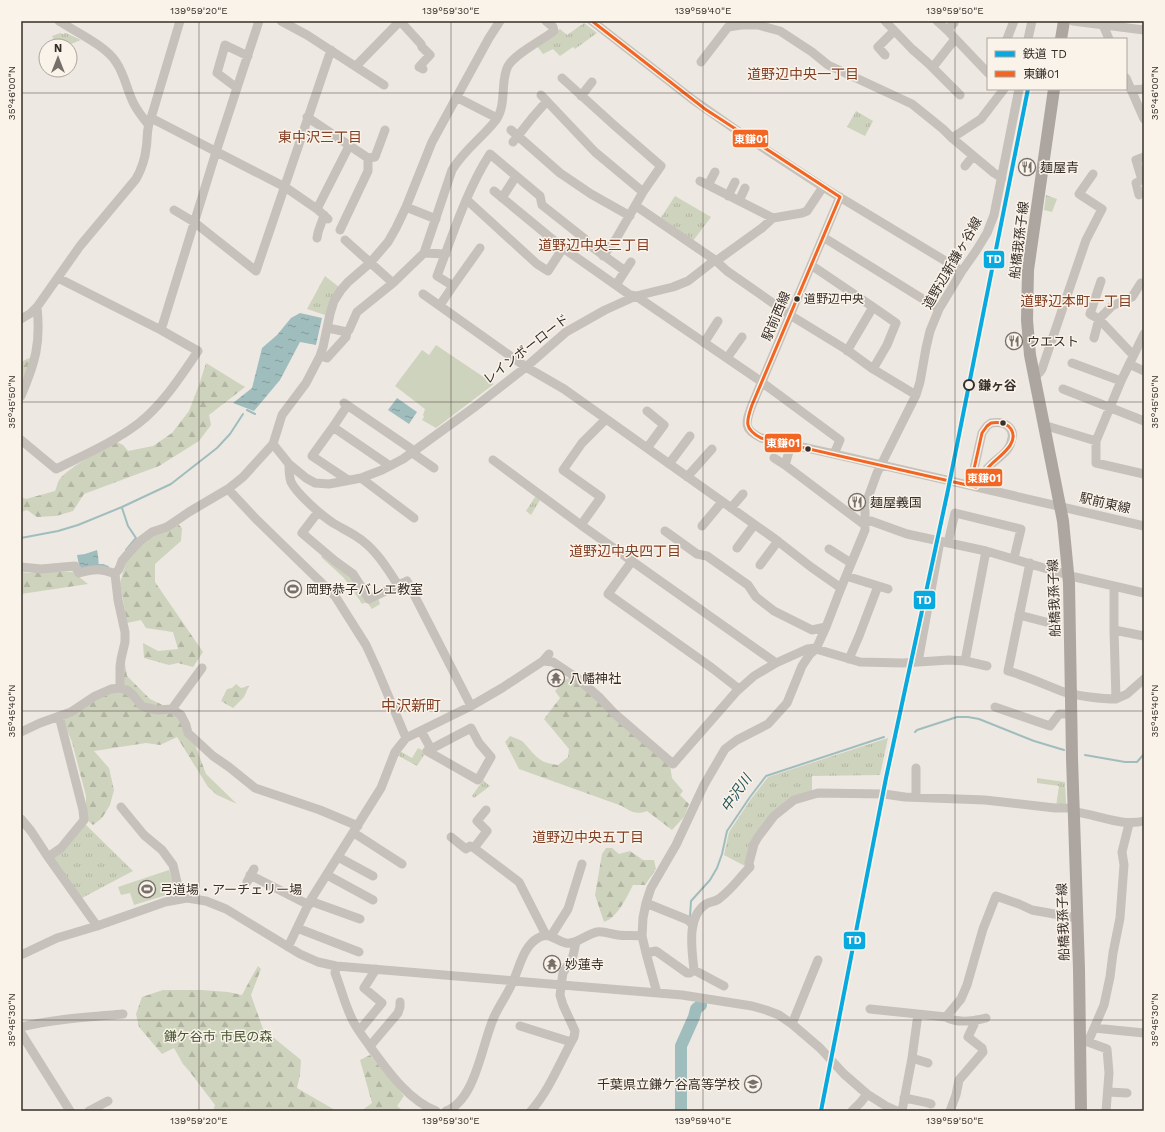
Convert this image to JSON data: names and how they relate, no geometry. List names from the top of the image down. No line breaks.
{"streets":{"main road":["船橋我孫子線"],"street":["道野辺新鎌ヶ谷線","駅前西線","レインボーロード","駅前東線"]},"crossings":[["船橋我孫子線","駅前西線"],["船橋我孫子線","駅前東線"],["道野辺新鎌ヶ谷線","駅前西線"],["駅前西線","駅前東線"]],"districts":["道野辺中央一丁目","東中沢三丁目","道野辺中央三丁目","道野辺本町一丁目","道野辺中央四丁目","中沢新町","道野辺中央五丁目"],"water":["中沢川"],"parks":["鎌ケ谷市 市民の森"],"places":{"restaurant":["麺屋青","ウエスト","麺屋義国"],"other":["道野辺中央","鎌ヶ谷"],"sports":["岡野恭子バレエ教室","弓道場・アーチェリー場"],"temple":["八幡神社","妙蓮寺"],"school or university":["千葉県立鎌ケ谷高等学校"]},"lines":["transit line 東鎌01","rail line TD"],"legend":["鉄道 TD","東鎌01"],"north":"top","coordinates":["139°59'20\"E","139°59'30\"E","139°59'40\"E","139°59'50\"E","35°46'00\"N","35°45'50\"N","35°45'40\"N","35°45'30\"N"]}
